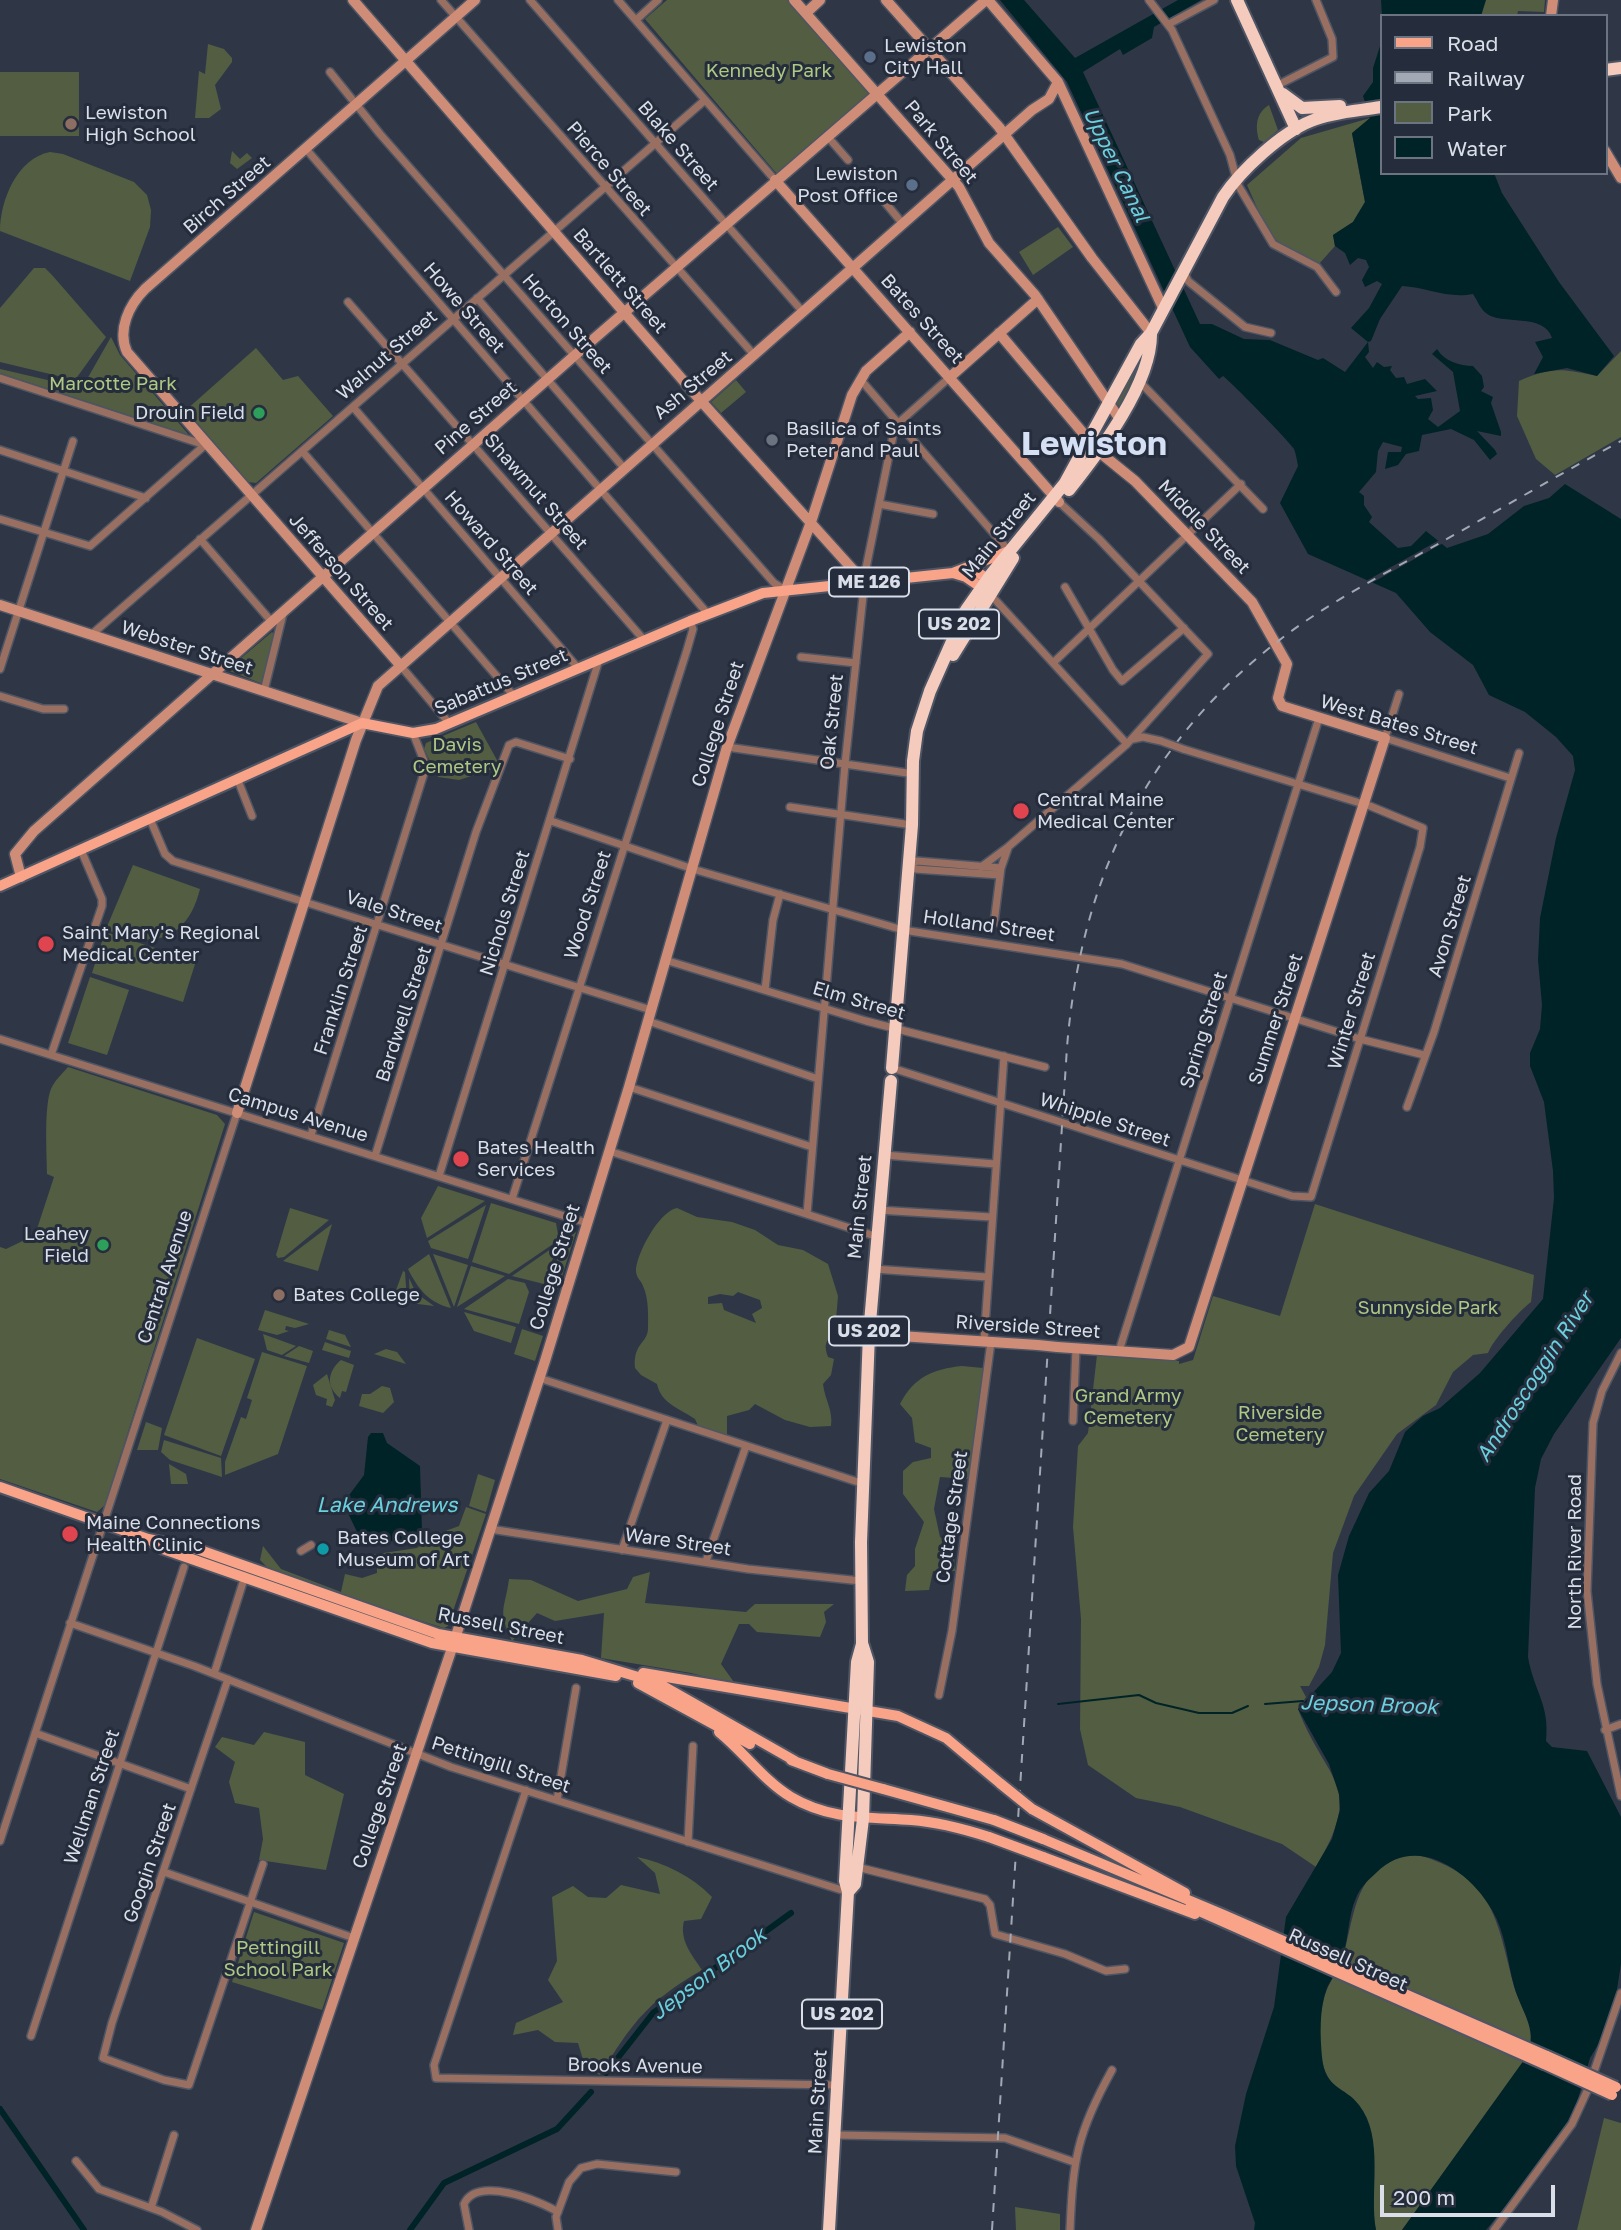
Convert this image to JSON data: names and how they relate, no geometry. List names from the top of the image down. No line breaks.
{"streets":{"highway":["Main Street","US 202"],"main road":["ME 126","Sabattus Street","Russell Street"],"street":["Park Street","Blake Street","Pierce Street","Birch Street","Bartlett Street","Howe Street","Bates Street","Horton Street","Walnut Street","Ash Street","Pine Street","Shawmut Street","Middle Street","Howard Street","Jefferson Street","Webster Street","Oak Street","College Street","West Bates Street","Wood Street","Vale Street","Nichols Street","Holland Street","Avon Street","Franklin Street","Elm Street","Winter Street","Bardwell Street","Summer Street","Spring Street","Campus Avenue","Whipple Street","Central Avenue","Riverside Street","Cottage Street","Ware Street","North River Road","Pettingill Street","Wellman Street","Googin Street","Brooks Avenue"]},"crossings":[["Park Street","Ash Street"],["Park Street","Pine Street"],["Park Street","Main Street"],["Park Street","Oak Street"],["Blake Street","Walnut Street"],["Blake Street","Ash Street"],["Blake Street","Pine Street"],["Pierce Street","Birch Street"],["Pierce Street","Walnut Street"],["Pierce Street","Ash Street"],["Pierce Street","Pine Street"],["Birch Street","Bartlett Street"],["Birch Street","Howe Street"],["Birch Street","Horton Street"],["Birch Street","Jefferson Street"],["Bartlett Street","Walnut Street"],["Bartlett Street","Ash Street"],["Bartlett Street","Pine Street"],["Bartlett Street","Sabattus Street"],["Bartlett Street","Oak Street"],["Bartlett Street","College Street"],["Howe Street","Walnut Street"],["Howe Street","Ash Street"],["Howe Street","Pine Street"],["Howe Street","Sabattus Street"],["Bates Street","Walnut Street"],["Bates Street","Ash Street"],["Bates Street","Pine Street"],["Bates Street","Main Street"],["Bates Street","Oak Street"],["Bates Street","College Street"],["Horton Street","Walnut Street"],["Horton Street","Ash Street"],["Horton Street","Pine Street"],["Horton Street","Sabattus Street"],["Horton Street","College Street"],["Walnut Street","Shawmut Street"],["Walnut Street","Howard Street"],["Walnut Street","Jefferson Street"],["Walnut Street","Webster Street"],["Ash Street","Shawmut Street"],["Ash Street","Howard Street"],["Ash Street","Jefferson Street"],["Ash Street","Webster Street"],["Ash Street","Sabattus Street"],["Ash Street","Central Avenue"],["Pine Street","Shawmut Street"],["Pine Street","Howard Street"],["Pine Street","Jefferson Street"],["Pine Street","Webster Street"],["Shawmut Street","Sabattus Street"],["Middle Street","Main Street"],["Middle Street","Oak Street"],["Middle Street","West Bates Street"],["Main Street","Holland Street"],["Main Street","Elm Street"],["Main Street","Whipple Street"],["Main Street","Riverside Street"],["Main Street","Ware Street"],["Main Street","Pettingill Street"],["Main Street","Brooks Avenue"],["Howard Street","Sabattus Street"],["Jefferson Street","Sabattus Street"],["Webster Street","Sabattus Street"],["Webster Street","Central Avenue"],["Sabattus Street","Oak Street"],["Sabattus Street","College Street"],["Sabattus Street","Wood Street"],["Sabattus Street","Nichols Street"],["Sabattus Street","Franklin Street"],["Sabattus Street","Central Avenue"],["Oak Street","Holland Street"],["Oak Street","Elm Street"],["College Street","Vale Street"],["College Street","Holland Street"],["College Street","Elm Street"],["College Street","Campus Avenue"],["College Street","Ware Street"],["College Street","Russell Street"],["College Street","Pettingill Street"],["West Bates Street","Avon Street"],["West Bates Street","Summer Street"],["West Bates Street","Spring Street"],["Wood Street","Vale Street"],["Wood Street","Holland Street"],["Wood Street","Campus Avenue"],["Vale Street","Nichols Street"],["Vale Street","Franklin Street"],["Vale Street","Bardwell Street"],["Vale Street","Central Avenue"],["Nichols Street","Holland Street"],["Nichols Street","Bardwell Street"],["Nichols Street","Campus Avenue"],["Holland Street","Avon Street"],["Holland Street","Winter Street"],["Holland Street","Summer Street"],["Holland Street","Spring Street"],["Franklin Street","Campus Avenue"],["Elm Street","Cottage Street"],["Winter Street","Summer Street"],["Winter Street","Whipple Street"],["Bardwell Street","Campus Avenue"],["Summer Street","Whipple Street"],["Summer Street","Riverside Street"],["Spring Street","Whipple Street"],["Spring Street","Riverside Street"],["Campus Avenue","Central Avenue"],["Whipple Street","Cottage Street"],["Central Avenue","Russell Street"],["Central Avenue","Pettingill Street"],["Riverside Street","Cottage Street"],["Pettingill Street","Wellman Street"],["Pettingill Street","Googin Street"],["Pettingill Street","Brooks Avenue"]],"districts":["Lewiston"],"water":["Upper Canal","Androscoggin River","Lake Andrews","Jepson Brook"],"parks":["Kennedy Park","Marcotte Park","Davis Cemetery","Sunnyside Park","Grand Army Cemetery","Riverside Cemetery","Pettingill School Park"],"places":["Lewiston City Hall","Lewiston High School","Lewiston Post Office","Drouin Field","Basilica of Saints Peter and Paul","Central Maine Medical Center","Saint Mary's Regional Medical Center","Bates Health Services","Leahey Field","Bates College","Maine Connections Health Clinic","Bates College Museum of Art"],"legend":["Road","Railway","Park","Water"],"scale_bar":"200 m"}
